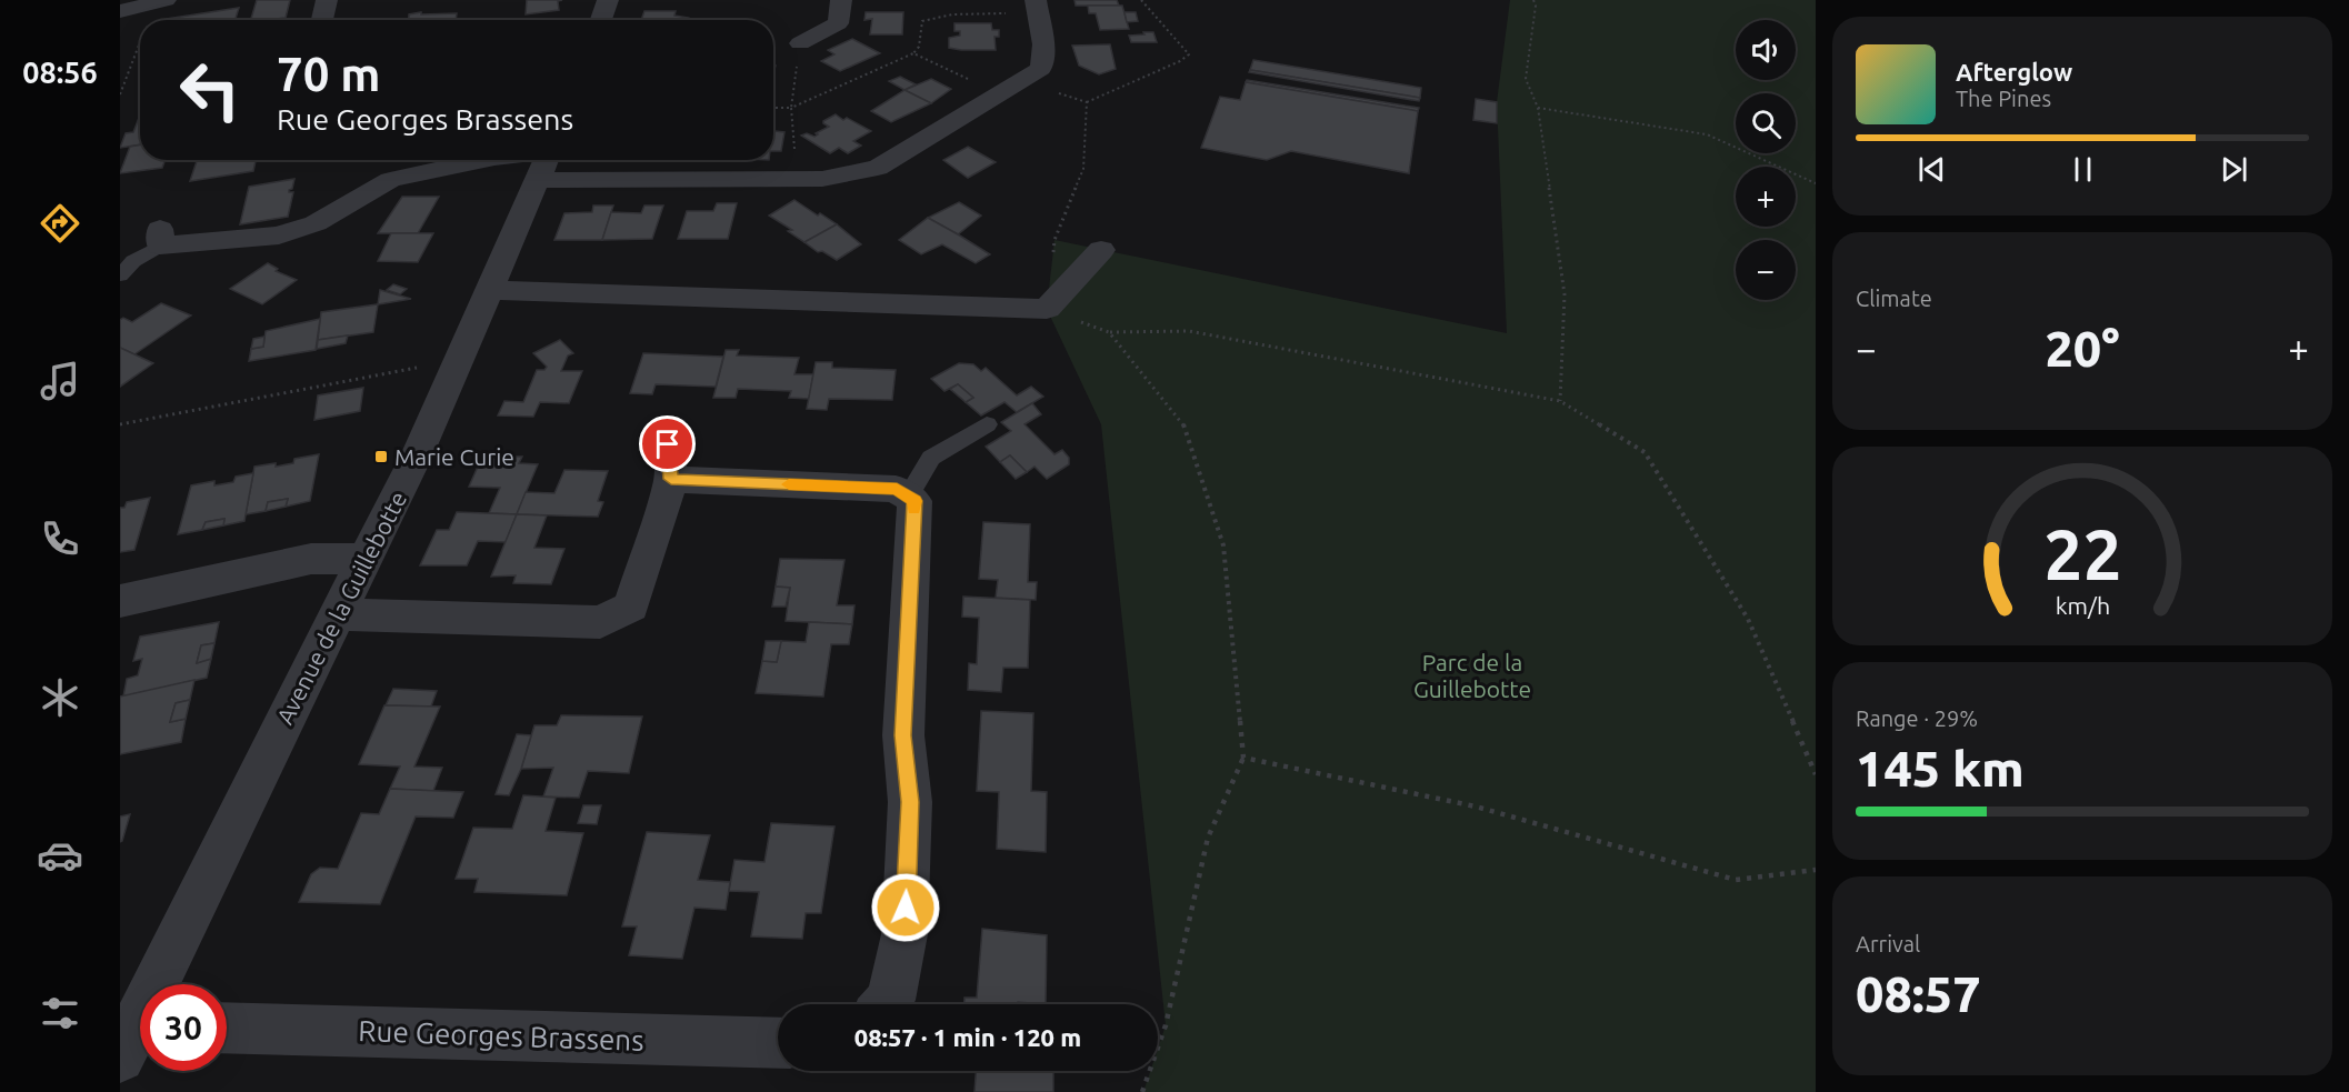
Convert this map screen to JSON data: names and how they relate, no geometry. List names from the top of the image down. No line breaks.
{"streets":{"street":["Avenue de la Guillebotte","Rue Georges Brassens"]},"parks":["Parc de la Guillebotte"],"places":{"transit":["Marie Curie"]},"page":{"tabs":"08:56","map_buttons":["+","−"],"turn":["70 m","Rue Georges Brassens"],"song":["Afterglow","The Pines"],"tile":["Climate",["Range · 29%","145 km"],["Arrival","08:57"]],"heat":["−","20°","+"],"limit":"30","trip":"08:57 · 1 min · 120 m","gauge":["22","km/h"]}}
